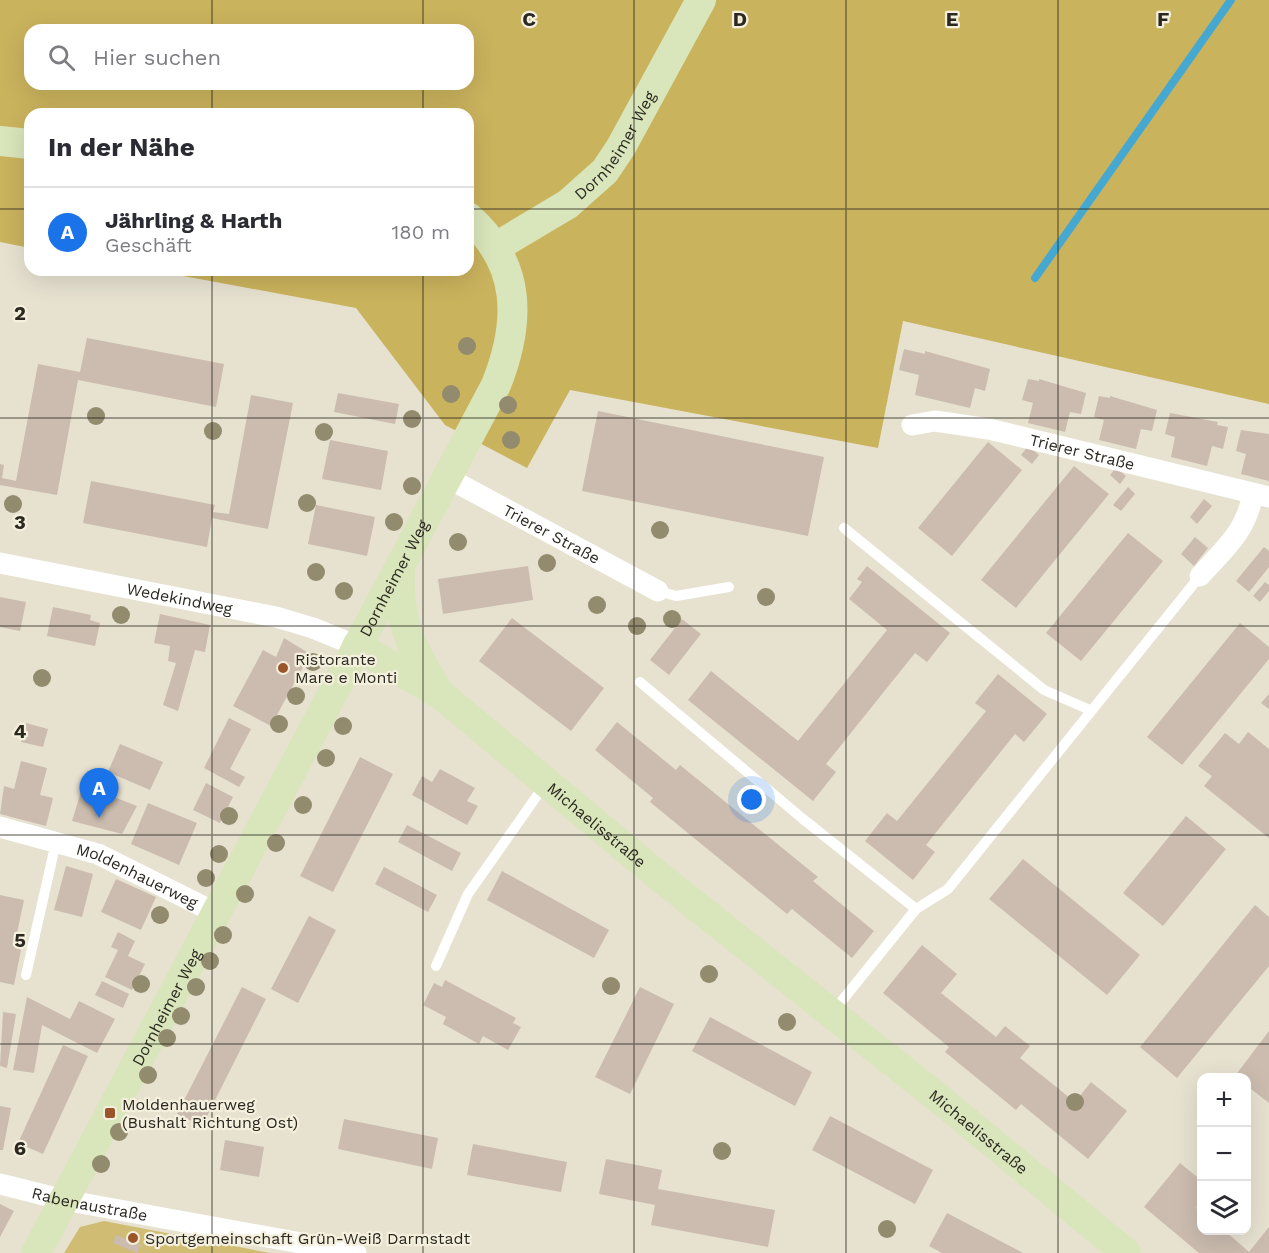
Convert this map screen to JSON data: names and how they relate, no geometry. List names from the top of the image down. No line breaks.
{"streets":{"street":["Dornheimer Weg","Trierer Straße","Wedekindweg","Michaelisstraße","Moldenhauerweg","Rabenaustraße"]},"crossings":[["Dornheimer Weg","Trierer Straße"],["Dornheimer Weg","Wedekindweg"],["Dornheimer Weg","Michaelisstraße"],["Dornheimer Weg","Moldenhauerweg"],["Dornheimer Weg","Rabenaustraße"],["Wedekindweg","Michaelisstraße"]],"places":{"other":["Ristorante Mare e Monti","Sportgemeinschaft Grün-Weiß Darmstadt"],"transit":["Moldenhauerweg (Bushalt Richtung Ost)"]},"page":{"search":"Hier suchen","heading":"In der Nähe","list":[{"mark":"A","name":"Jährling & Harth","note":"Geschäft","value":"180 m"}],"pins":"A","map_buttons":["+","−"]},"grid":{"columns":["C","D","E","F"],"rows":["2","3","4","5","6"]}}
